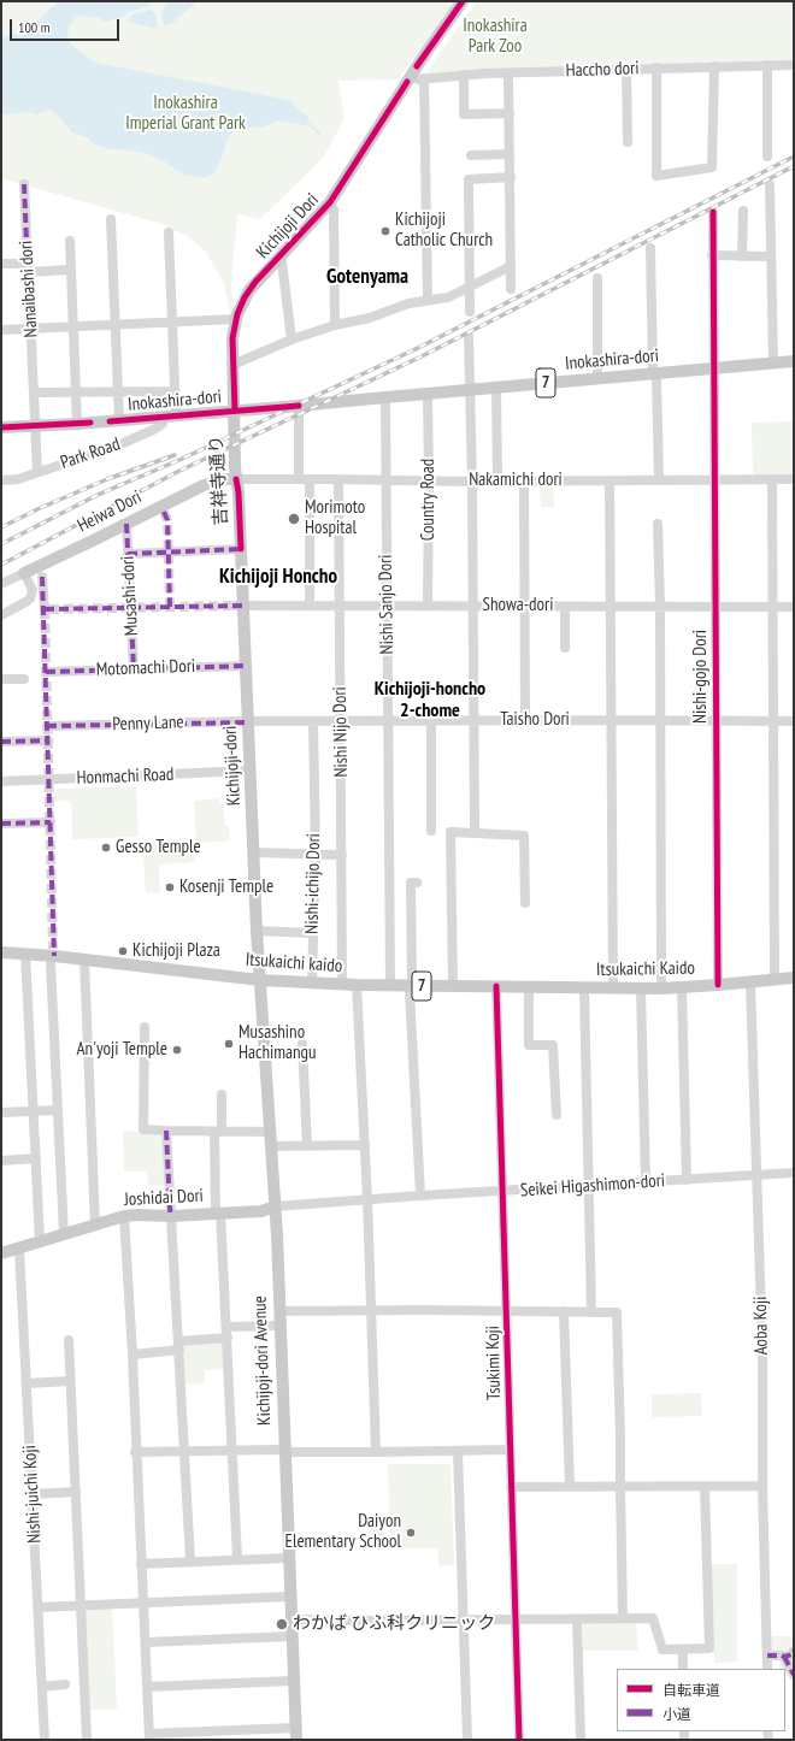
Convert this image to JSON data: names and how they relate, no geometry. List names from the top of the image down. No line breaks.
{"streets":{"main road":["Kichijoji Dori","Inokashira-dori","7","吉祥寺通り","Heiwa Dori","Kichijoji-dori","Itsukaichi kaido","Itsukaichi Kaido","Joshidai Dori","Kichijoji-dori Avenue"],"street":["Haccho dori","Nanaibashi dori","Park Road","Nakamichi dori","Country Road","Musashi-dori","Nishi Sanjo Dori","Showa-dori","Motomachi Dori","Nishi-gojo Dori","Taisho Dori","Penny Lane","Nishi Nijo Dori","Honmachi Road","Nishi-ichijo Dori","Seikei Higashimon-dori","Aoba Koji","Tsukimi Koji","Nishi-juichi Koji"]},"crossings":[["Haccho dori","Kichijoji Dori"],["Kichijoji Dori","Inokashira-dori"],["Kichijoji Dori","吉祥寺通り"],["Nanaibashi dori","Inokashira-dori"],["Nanaibashi dori","Park Road"],["Inokashira-dori","Park Road"],["Inokashira-dori","吉祥寺通り"],["Inokashira-dori","Country Road"],["Inokashira-dori","Nishi Sanjo Dori"],["Inokashira-dori","Nishi-gojo Dori"],["吉祥寺通り","Nakamichi dori"],["吉祥寺通り","Heiwa Dori"],["吉祥寺通り","Kichijoji-dori"],["Nakamichi dori","Country Road"],["Nakamichi dori","Heiwa Dori"],["Nakamichi dori","Nishi Sanjo Dori"],["Nakamichi dori","Nishi-gojo Dori"],["Nakamichi dori","Nishi Nijo Dori"],["Country Road","Showa-dori"],["Heiwa Dori","Musashi-dori"],["Musashi-dori","Motomachi Dori"],["Nishi Sanjo Dori","Showa-dori"],["Nishi Sanjo Dori","Taisho Dori"],["Nishi Sanjo Dori","Itsukaichi kaido"],["Showa-dori","Nishi-gojo Dori"],["Showa-dori","Nishi Nijo Dori"],["Showa-dori","Kichijoji-dori"],["Motomachi Dori","Kichijoji-dori"],["Nishi-gojo Dori","Taisho Dori"],["Nishi-gojo Dori","Itsukaichi Kaido"],["Taisho Dori","Penny Lane"],["Taisho Dori","Nishi Nijo Dori"],["Taisho Dori","Kichijoji-dori"],["Taisho Dori","Nishi-ichijo Dori"],["Penny Lane","Kichijoji-dori"],["Nishi Nijo Dori","Itsukaichi kaido"],["Kichijoji-dori","Honmachi Road"],["Kichijoji-dori","Itsukaichi kaido"],["Kichijoji-dori","Kichijoji-dori Avenue"],["Nishi-ichijo Dori","Itsukaichi kaido"],["Itsukaichi kaido","Itsukaichi Kaido"],["Itsukaichi kaido","Kichijoji-dori Avenue"],["Itsukaichi kaido","Tsukimi Koji"],["Itsukaichi Kaido","Aoba Koji"],["Seikei Higashimon-dori","Joshidai Dori"],["Seikei Higashimon-dori","Aoba Koji"],["Seikei Higashimon-dori","Kichijoji-dori Avenue"],["Seikei Higashimon-dori","Tsukimi Koji"],["Joshidai Dori","Kichijoji-dori Avenue"],["Joshidai Dori","Nishi-juichi Koji"]],"districts":["Gotenyama","Kichijoji Honcho","Kichijoji-honcho 2-chome"],"parks":["Inokashira Park Zoo","Inokashira Imperial Grant Park"],"places":["Kichijoji Catholic Church","Morimoto Hospital","Gesso Temple","Kosenji Temple","Kichijoji Plaza","Musashino Hachimangu","An'yoji Temple","Daiyon Elementary School","わかば ひふ科クリニック"],"legend":["自転車道","小道"],"scale_bar":"100 m"}
